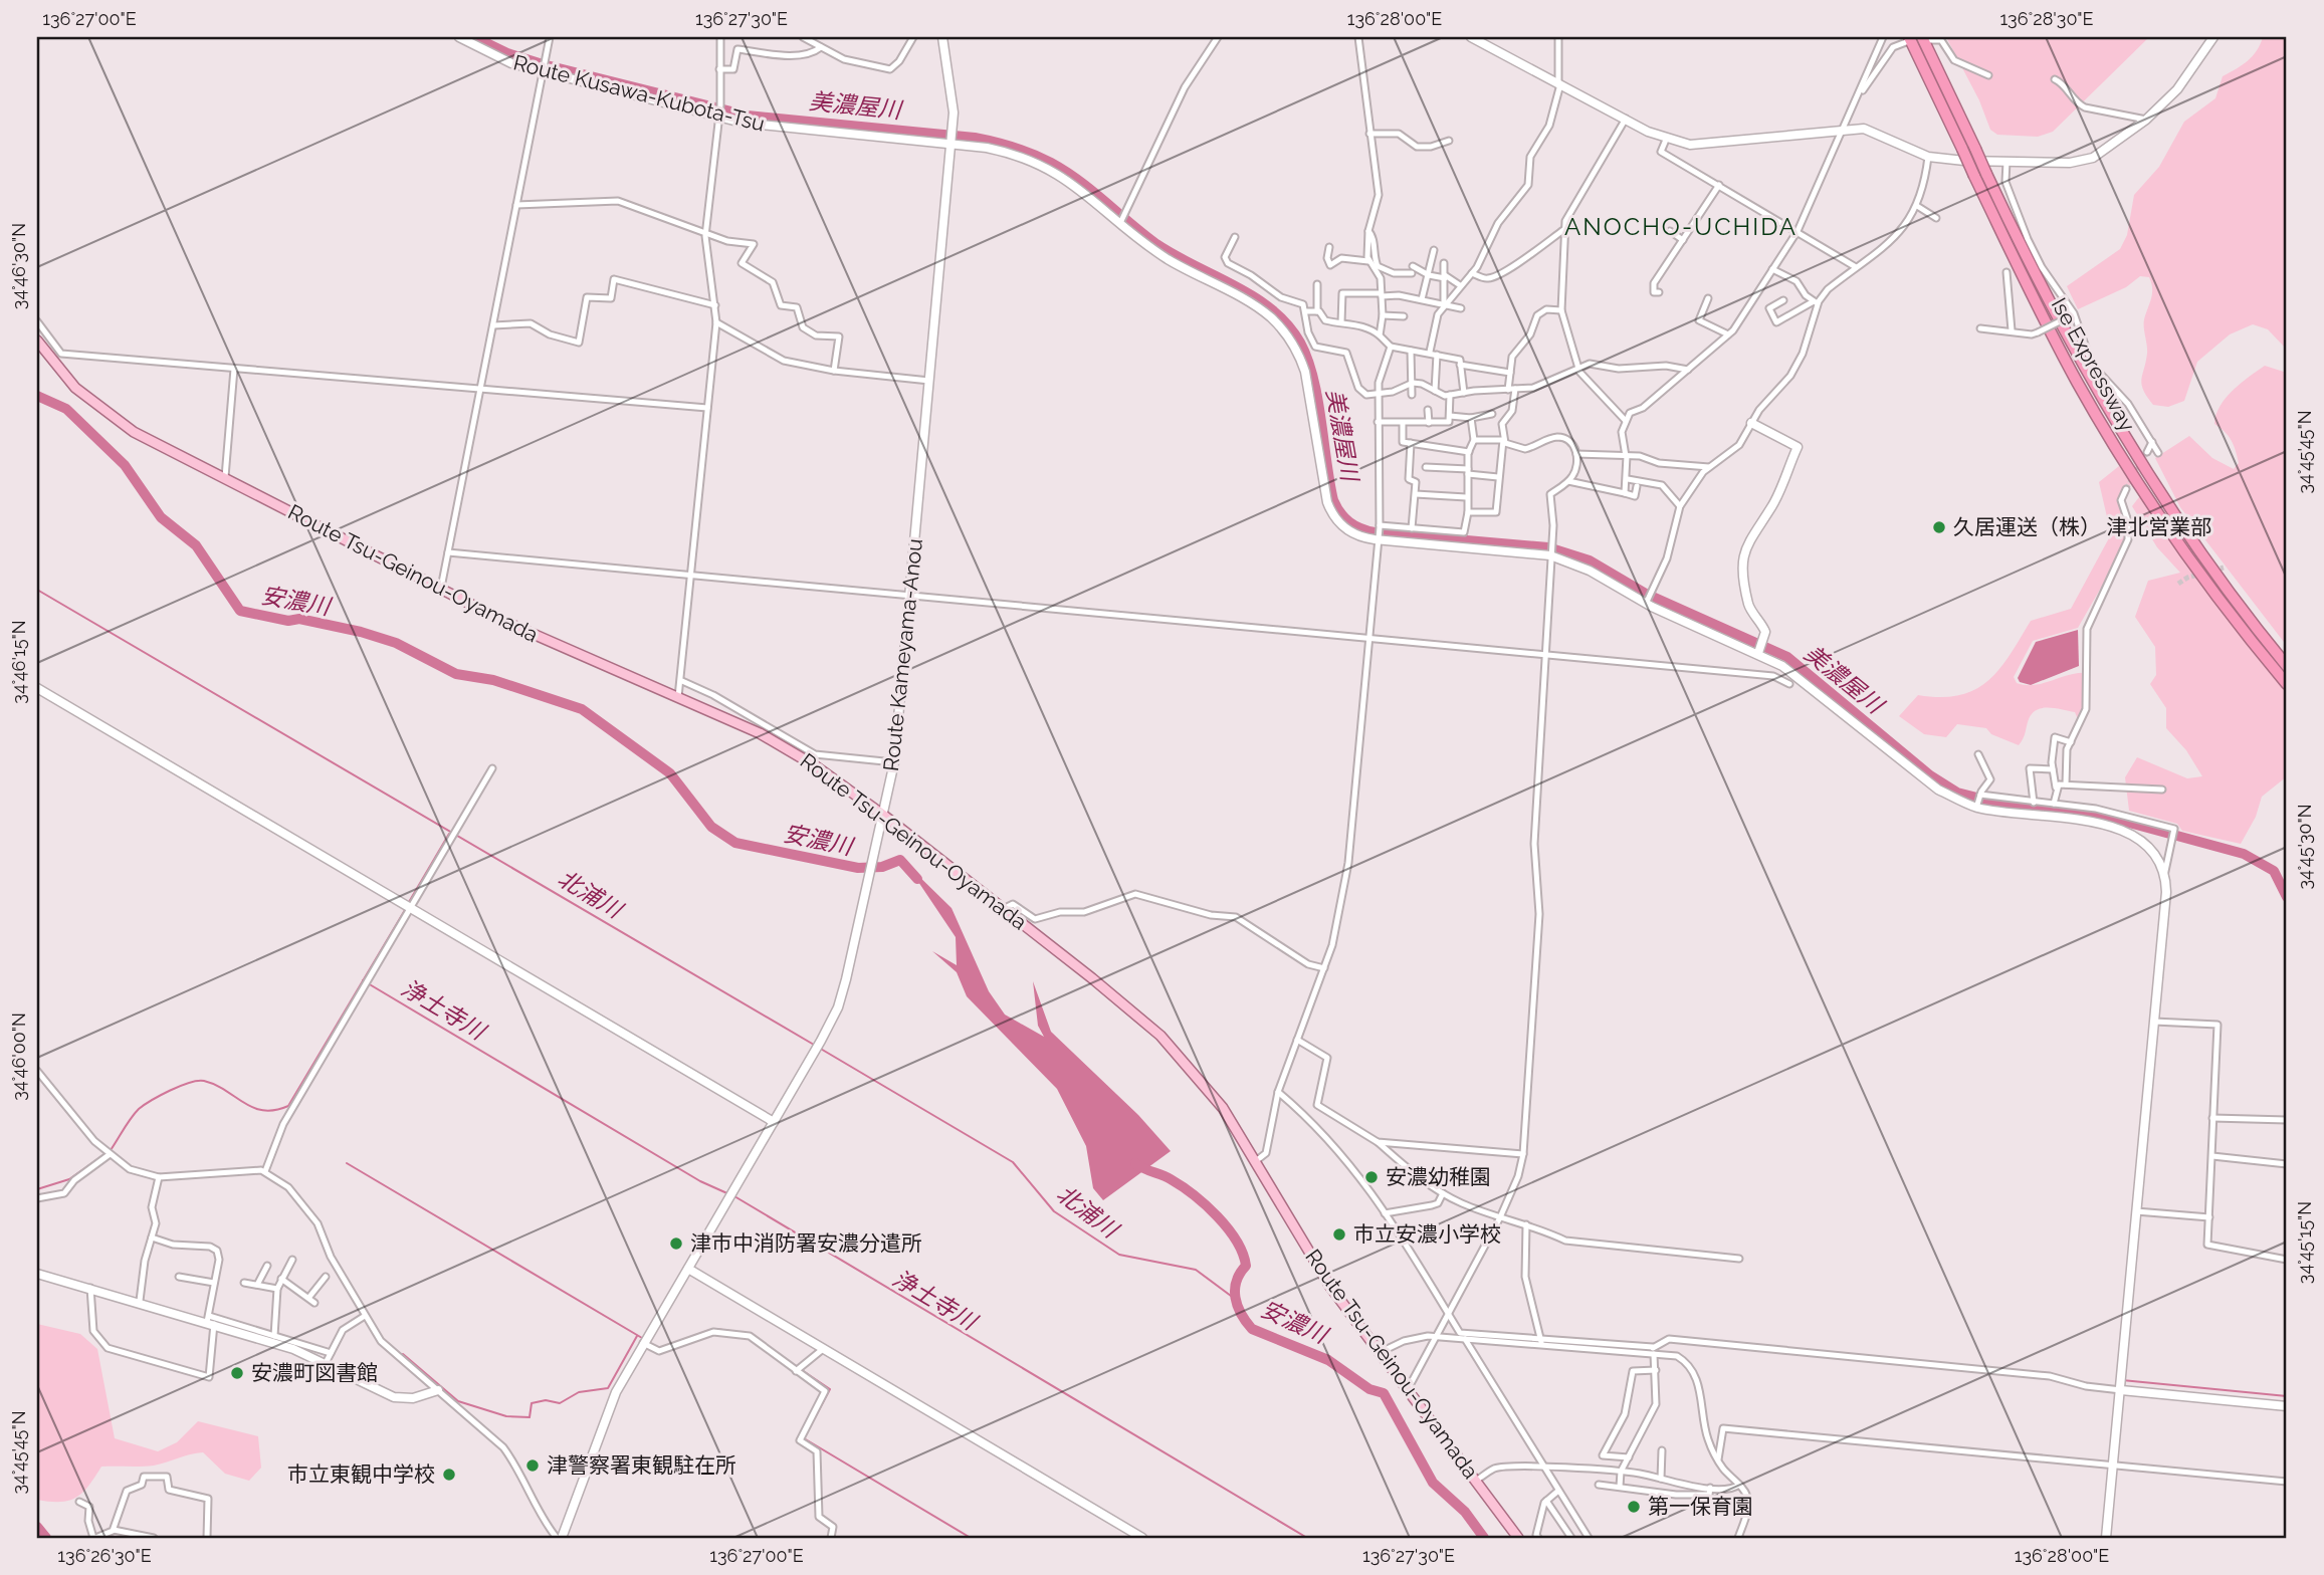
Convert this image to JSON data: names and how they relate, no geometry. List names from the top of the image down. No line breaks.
{"streets":{"highway":["Ise Expressway"],"main road":["Route Tsu-Geinou-Oyamada"],"street":["Route Kusawa-Kubota-Tsu","Route Kameyama-Anou"]},"crossings":[["Route Kusawa-Kubota-Tsu","Route Kameyama-Anou"],["Route Tsu-Geinou-Oyamada","Route Kameyama-Anou"]],"districts":["ANOCHO-UCHIDA"],"water":["美濃屋川","安濃川","北浦川","浄土寺川"],"places":["久居運送（株） 津北営業部","安濃幼稚園","市立安濃小学校","津市中消防署安濃分遣所","安濃町図書館","津警察署東観駐在所","市立東観中学校","第一保育園"],"coordinates":["136°27'00\"E","136°27'30\"E","136°28'00\"E","136°28'30\"E","34°46'30\"N","34°45'45\"N","34°46'15\"N","34°45'30\"N","34°46'00\"N","34°45'15\"N","136°26'30\"E"]}
